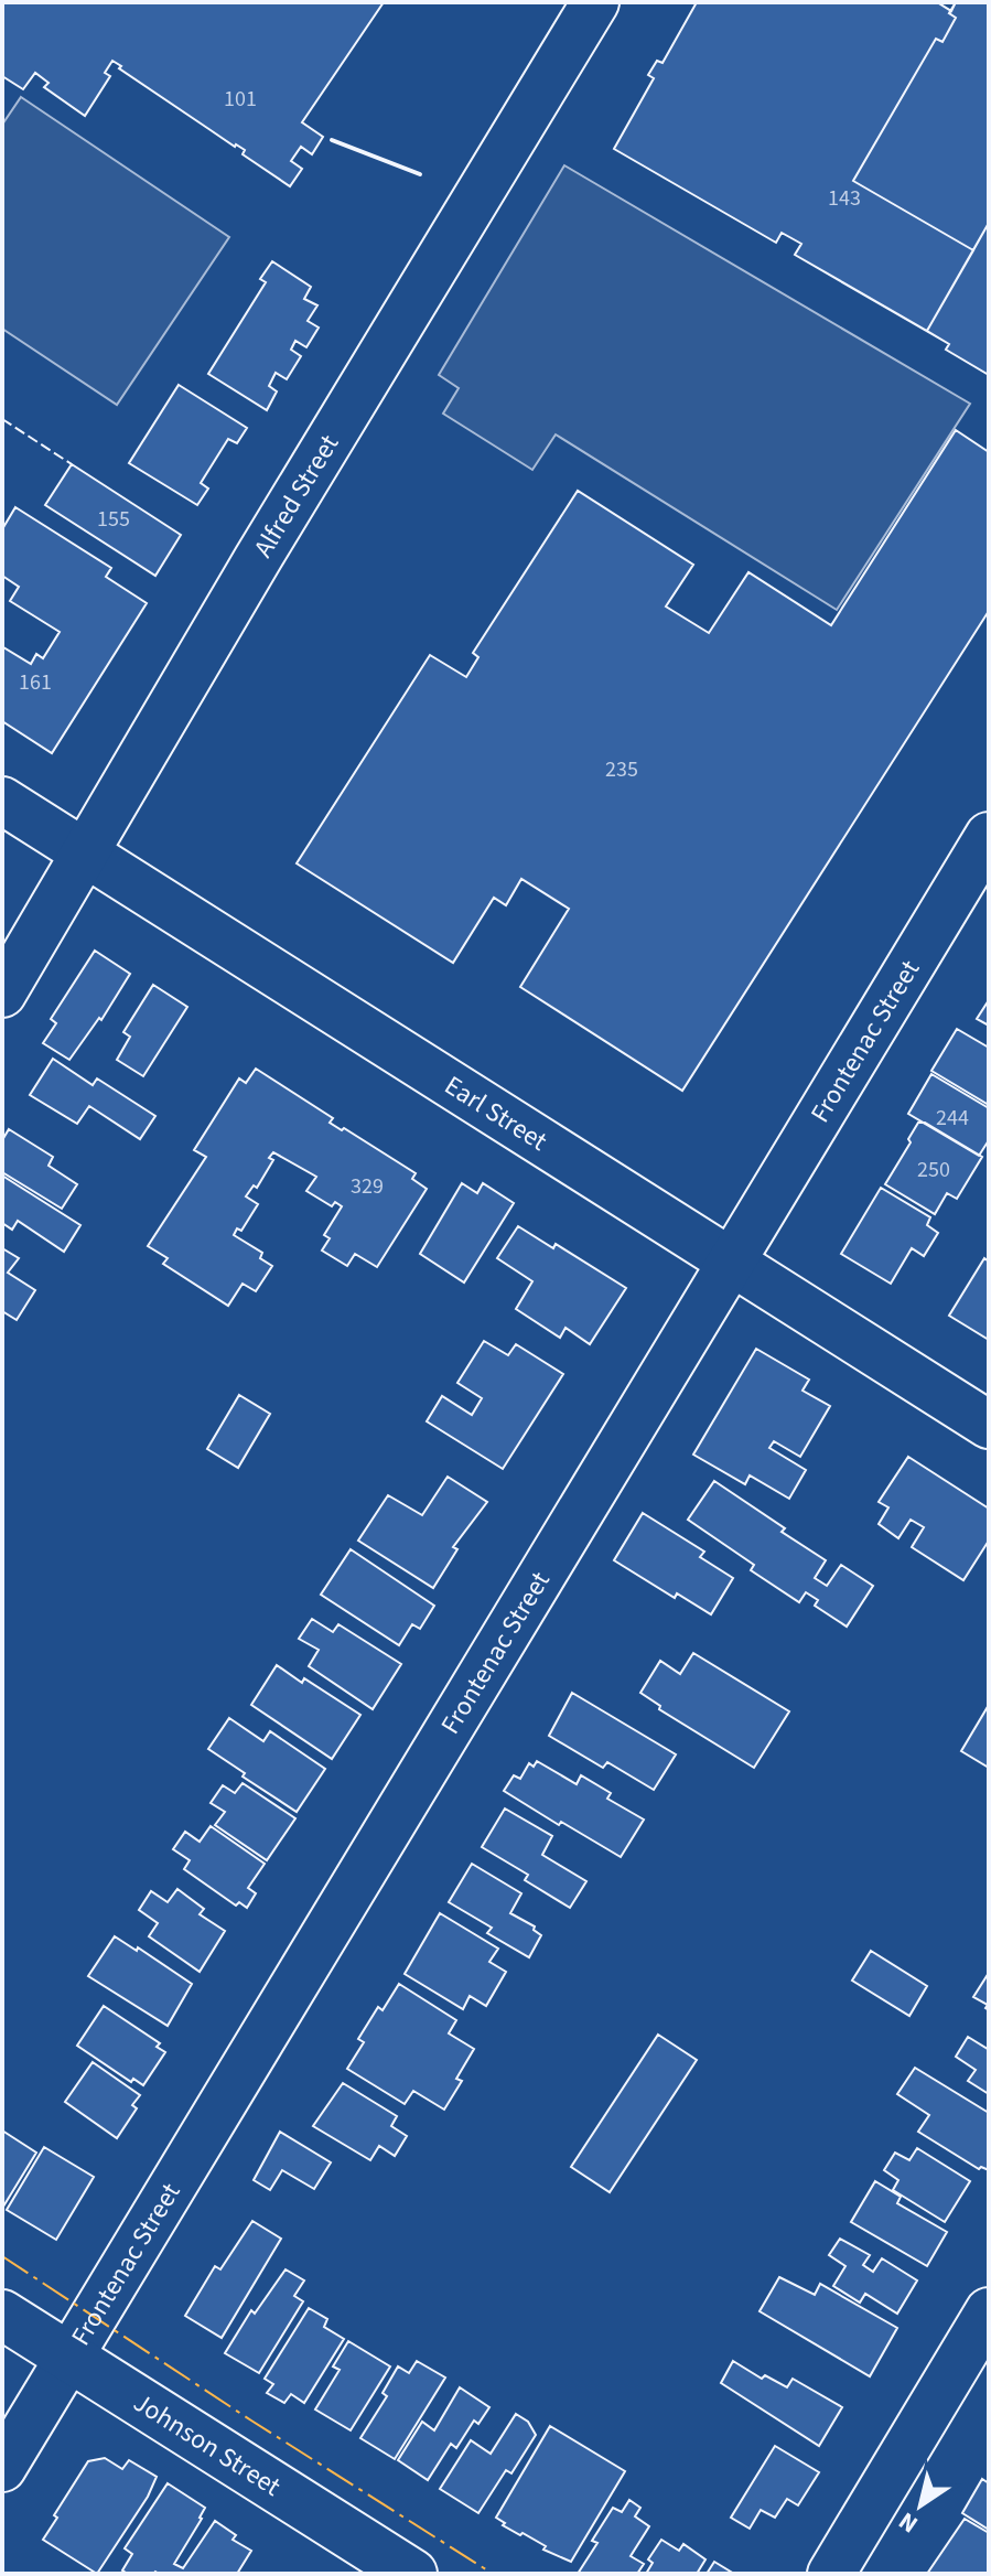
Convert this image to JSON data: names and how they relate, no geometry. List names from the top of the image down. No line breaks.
{"streets":{"main road":["Johnson Street"],"street":["Alfred Street","Frontenac Street","Earl Street"]},"crossings":[["Alfred Street","Earl Street"],["Frontenac Street","Earl Street"],["Frontenac Street","Johnson Street"]],"house_numbers":["101","143","155","161","235","244","250","329"],"north":"bottom left"}
